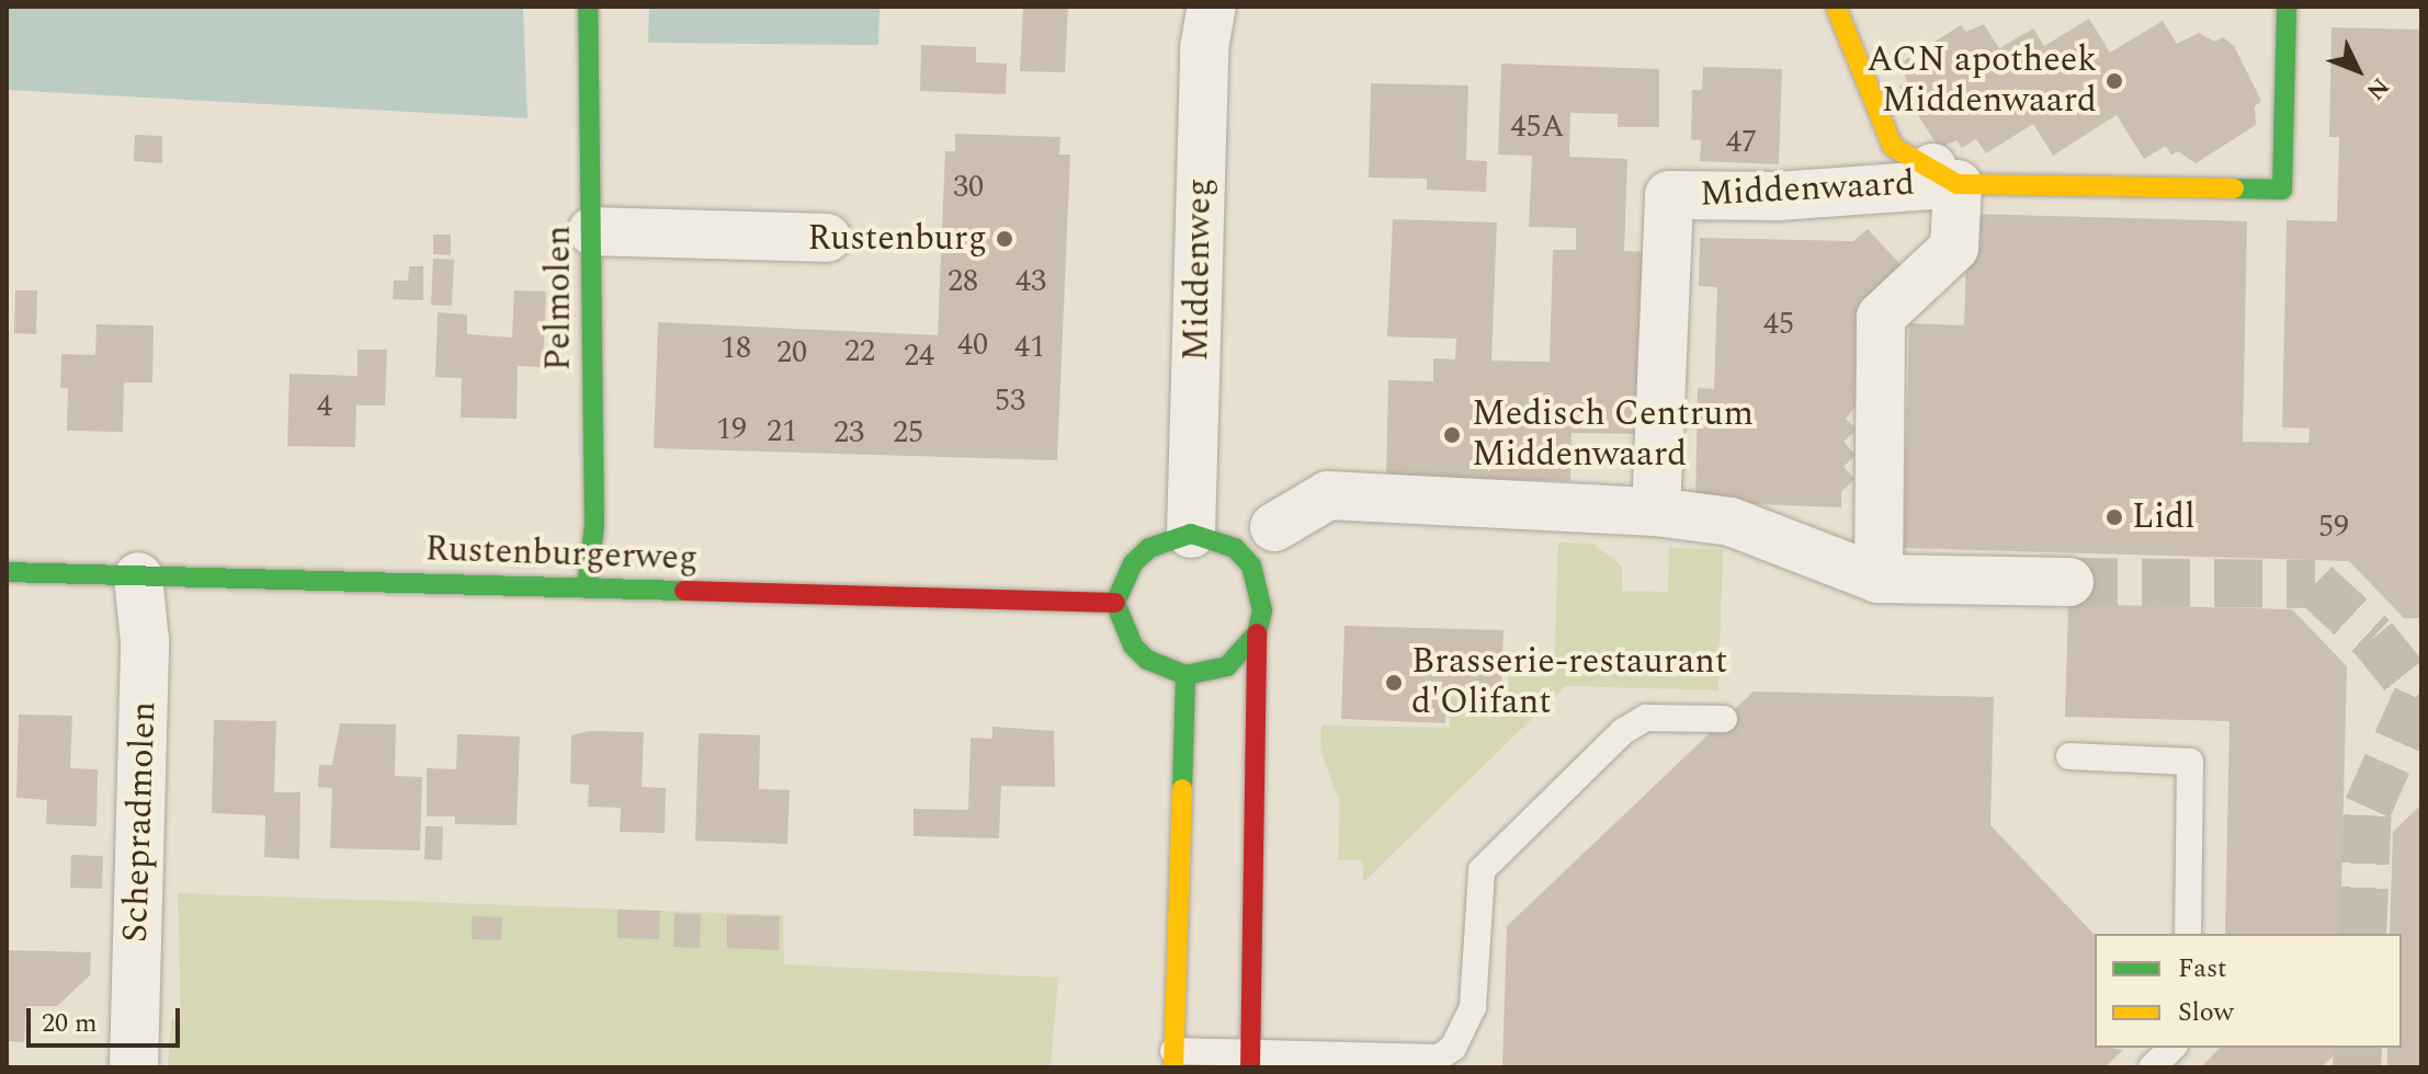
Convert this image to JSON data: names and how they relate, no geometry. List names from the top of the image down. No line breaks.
{"streets":{"street":["Middenwaard","Middenweg","Pelmolen","Rustenburgerweg","Schepradmolen"]},"crossings":[["Middenweg","Rustenburgerweg"],["Pelmolen","Rustenburgerweg"],["Rustenburgerweg","Schepradmolen"]],"places":["ACN apotheek Middenwaard","Rustenburg","Medisch Centrum Middenwaard","Lidl","Brasserie-restaurant d'Olifant"],"house_numbers":["45A","47","30","28","43","45","40","41","18","22","20","24","53","4","19","21","23","25","59"],"legend":["Fast","Slow"],"scale_bar":"20 m","north":"bottom right"}
